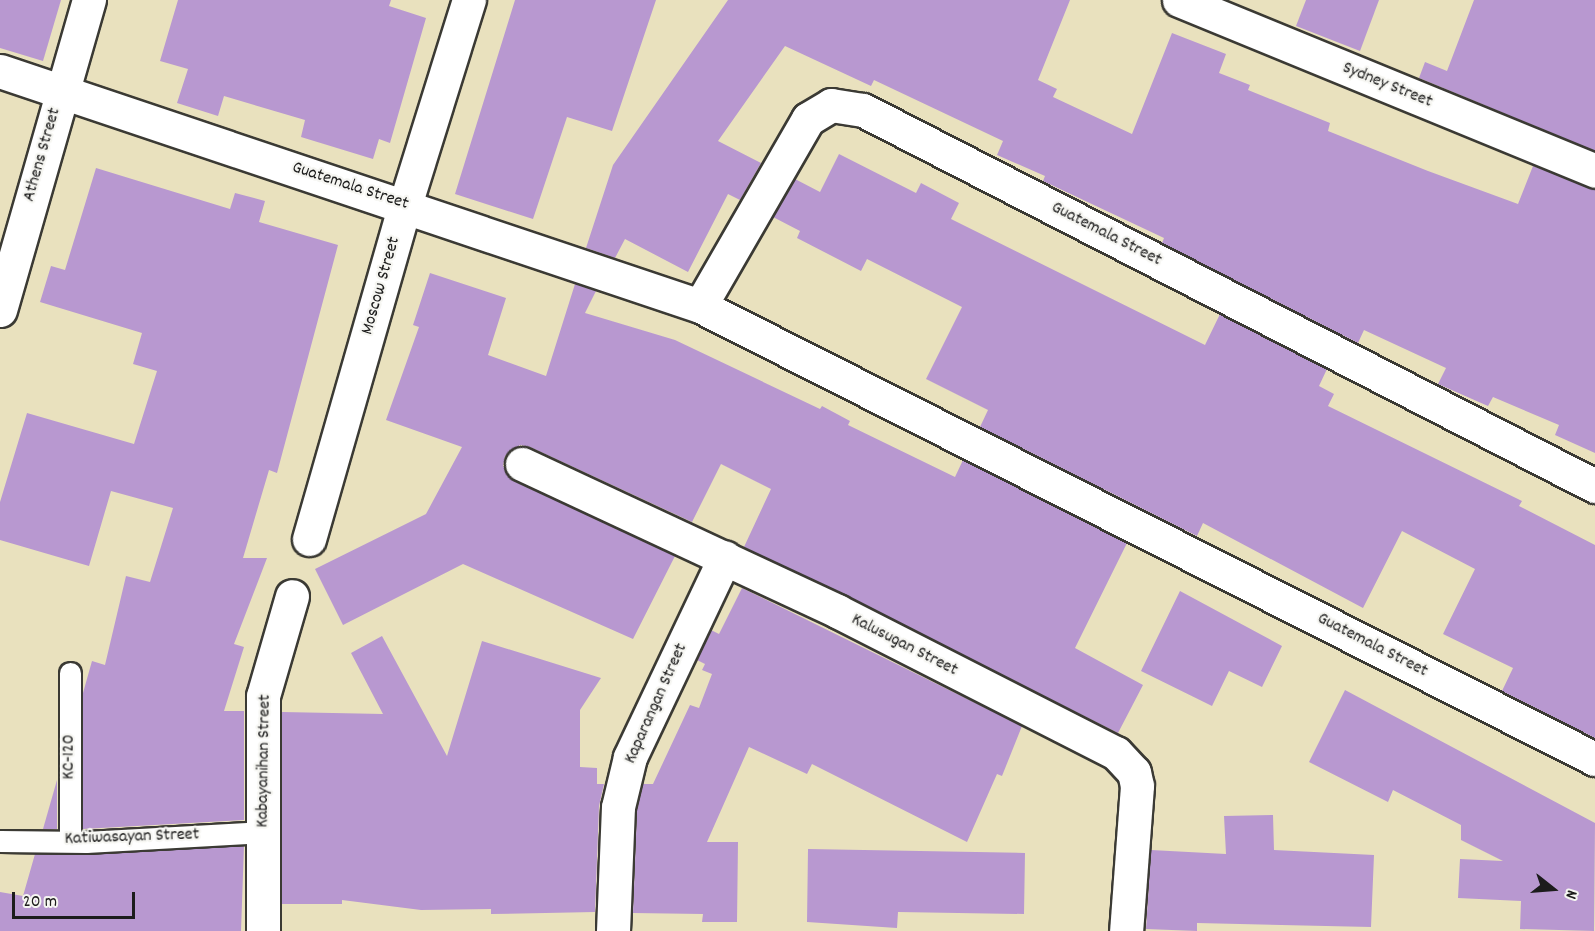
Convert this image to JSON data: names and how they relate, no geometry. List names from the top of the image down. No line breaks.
{"streets":{"street":["Sydney Street","Athens Street","Guatemala Street","Moscow Street","Kalusugan Street","Kaparangan Street","Kabayanihan Street"],"lane":["KC-120","Katiwasayan Street"]},"crossings":[["Athens Street","Guatemala Street"],["Guatemala Street","Moscow Street"],["Kalusugan Street","Kaparangan Street"],["KC-120","Katiwasayan Street"],["Kabayanihan Street","Katiwasayan Street"]],"scale_bar":"20 m","north":"right"}
